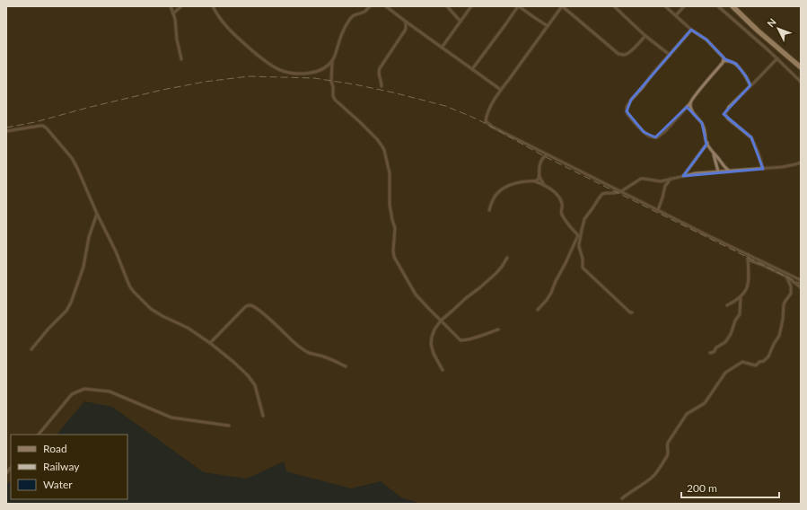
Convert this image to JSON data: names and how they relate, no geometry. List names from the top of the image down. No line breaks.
{"legend":["Road","Railway","Water"],"scale_bar":"200 m","north":"top left"}
